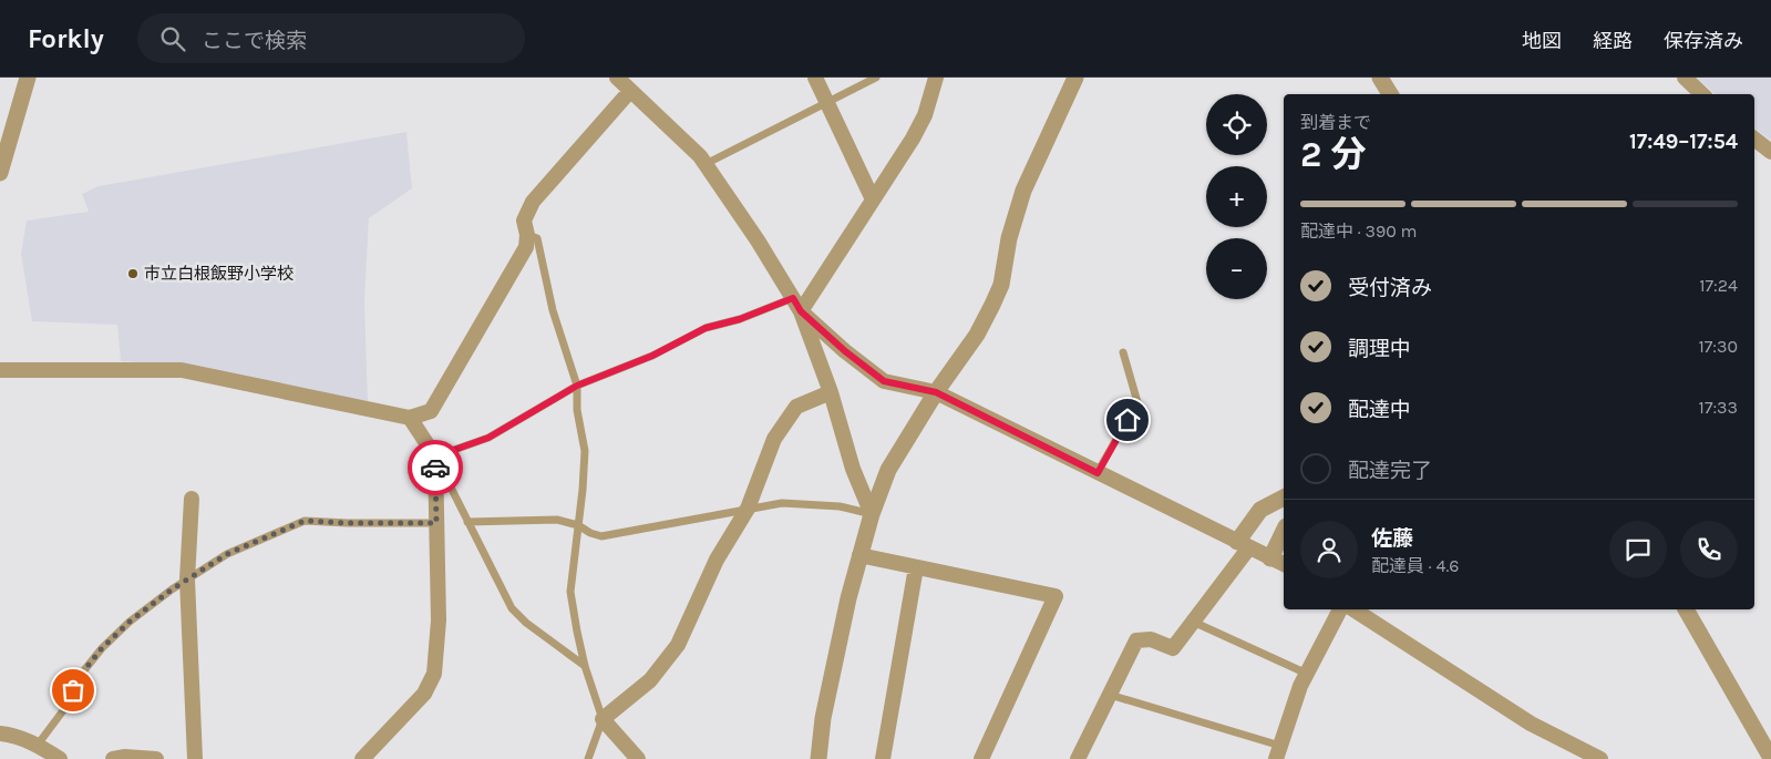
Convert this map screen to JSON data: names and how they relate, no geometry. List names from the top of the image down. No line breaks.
{"places":["市立白根飯野小学校"],"page":{"header":"Forkly","search":"ここで検索","nav":["地図","経路","保存済み"],"map_buttons":["+","−"],"heading":["2 分","到着まで","17:49–17:54"],"panel":["佐藤","配達員 · 4.6"],"bar":"配達中 · 390 m","list":[["受付済み","17:24"],["調理中","17:30"],["配達中","17:33"],"配達完了"]}}
